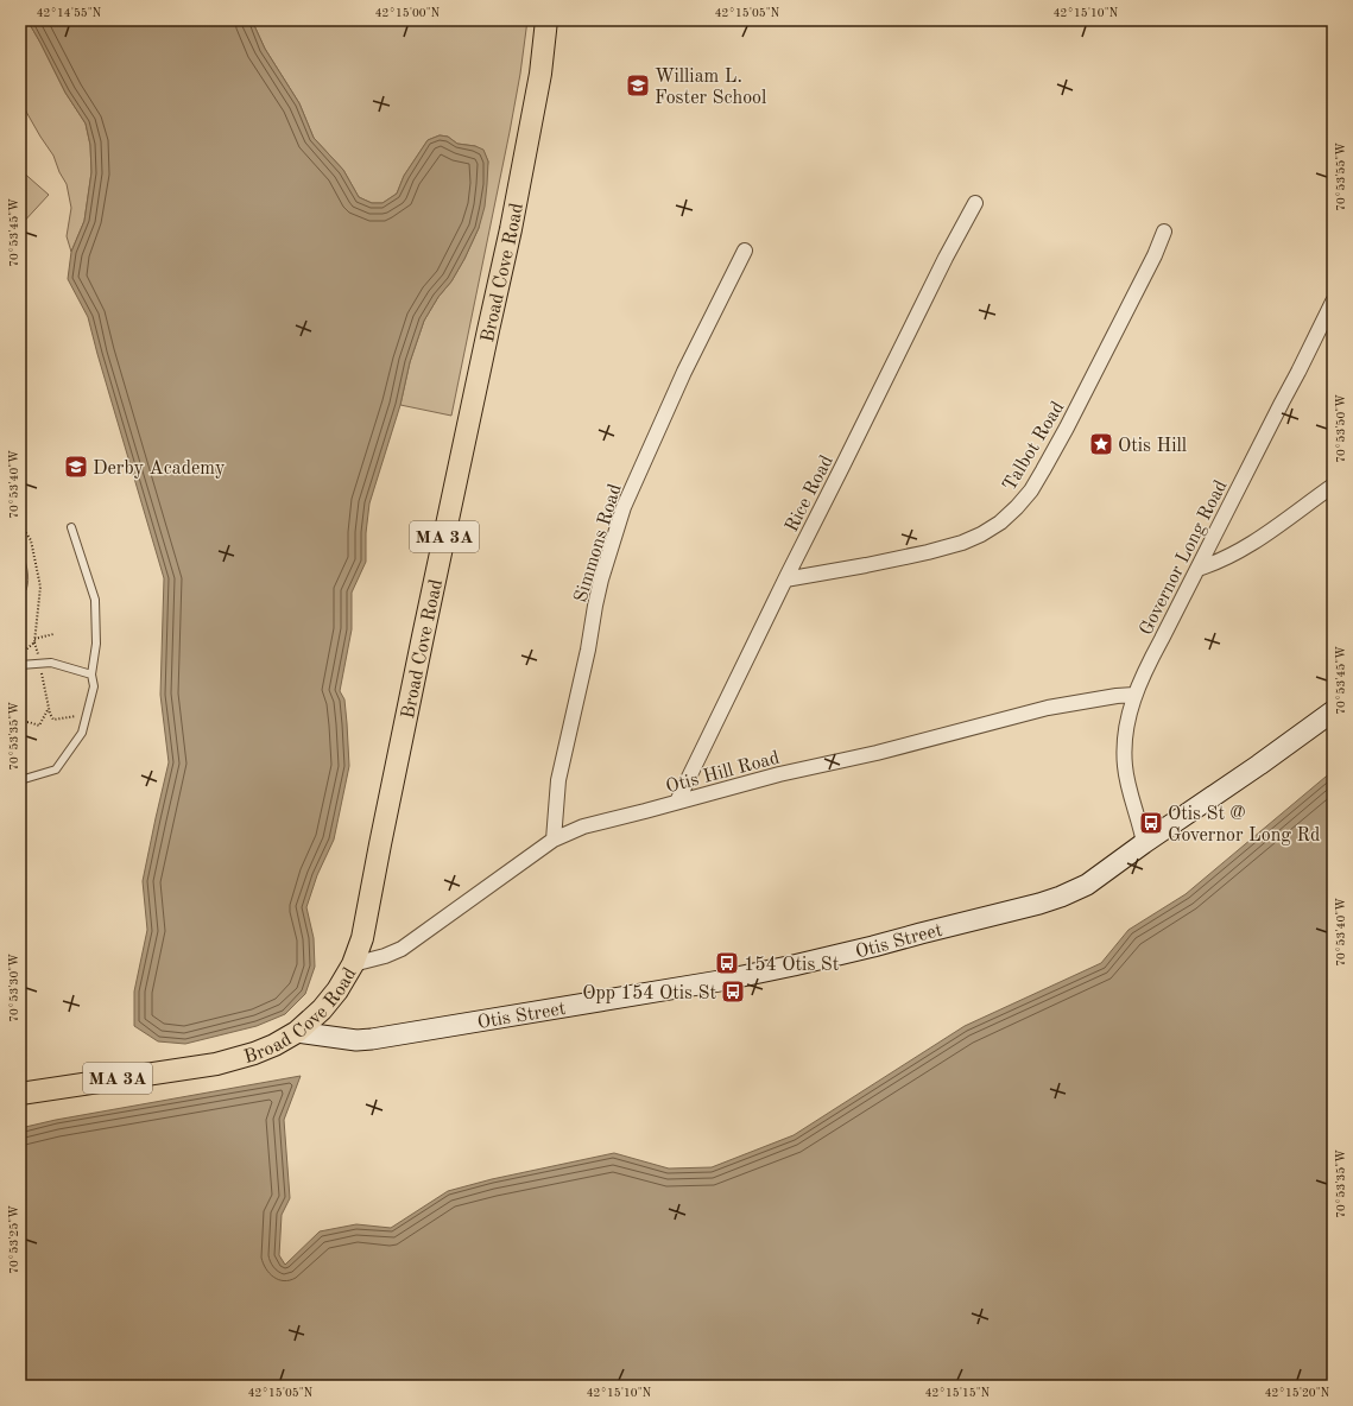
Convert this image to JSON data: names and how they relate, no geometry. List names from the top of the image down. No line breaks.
{"streets":{"main road":["Broad Cove Road","MA 3A"],"street":["Talbot Road","Rice Road","Simmons Road","Governor Long Road","Otis Hill Road","Otis Street"]},"crossings":[["Broad Cove Road","Otis Hill Road"],["Broad Cove Road","Otis Street"],["Talbot Road","Rice Road"],["Rice Road","Otis Hill Road"],["Simmons Road","Otis Hill Road"],["Governor Long Road","Otis Hill Road"],["Governor Long Road","Otis Street"]],"places":{"school or university":["William L. Foster School","Derby Academy"],"place":["Otis Hill"],"bus stop":["Otis St @ Governor Long Rd","154 Otis St","Opp 154 Otis St"]},"coordinates":["42°14'55\"N","42°15'00\"N","42°15'05\"N","42°15'10\"N","70°53'55\"W","70°53'45\"W","70°53'50\"W","70°53'40\"W","70°53'35\"W","70°53'30\"W","70°53'25\"W","42°15'15\"N","42°15'20\"N"]}
